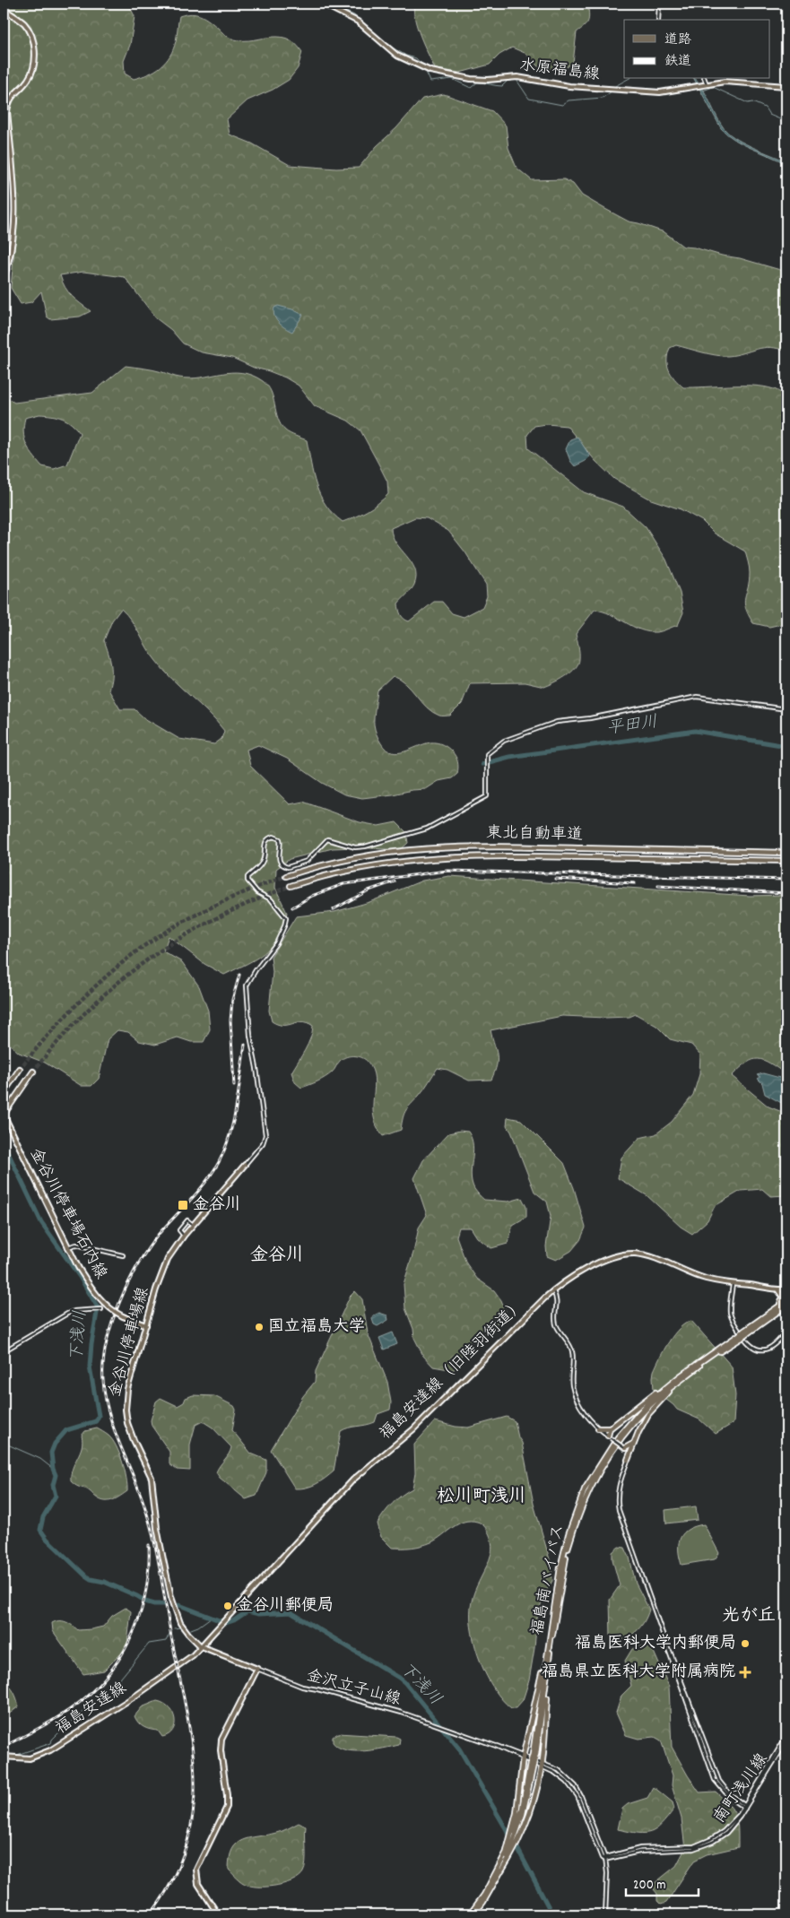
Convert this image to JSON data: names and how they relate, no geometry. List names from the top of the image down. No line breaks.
{"streets":{"highway":["東北自動車道","福島南バイパス"],"main road":["水原福島線","金谷川停車場石内線","金谷川停車場線","福島安達線（旧陸羽街道）","福島安達線"],"street":["金沢立子山線","南町浅川線"]},"crossings":[["金谷川停車場石内線","金谷川停車場線"],["金谷川停車場線","福島安達線（旧陸羽街道）"],["福島安達線（旧陸羽街道）","福島安達線"],["金沢立子山線","南町浅川線"]],"districts":["金谷川","松川町浅川","光が丘"],"water":["平田川","下浅川"],"places":{"transit":["金谷川"],"other":["国立福島大学","金谷川郵便局","福島医科大学内郵便局"],"health":["福島県立医科大学附属病院"]},"legend":["道路","鉄道"],"scale_bar":"200 m"}
